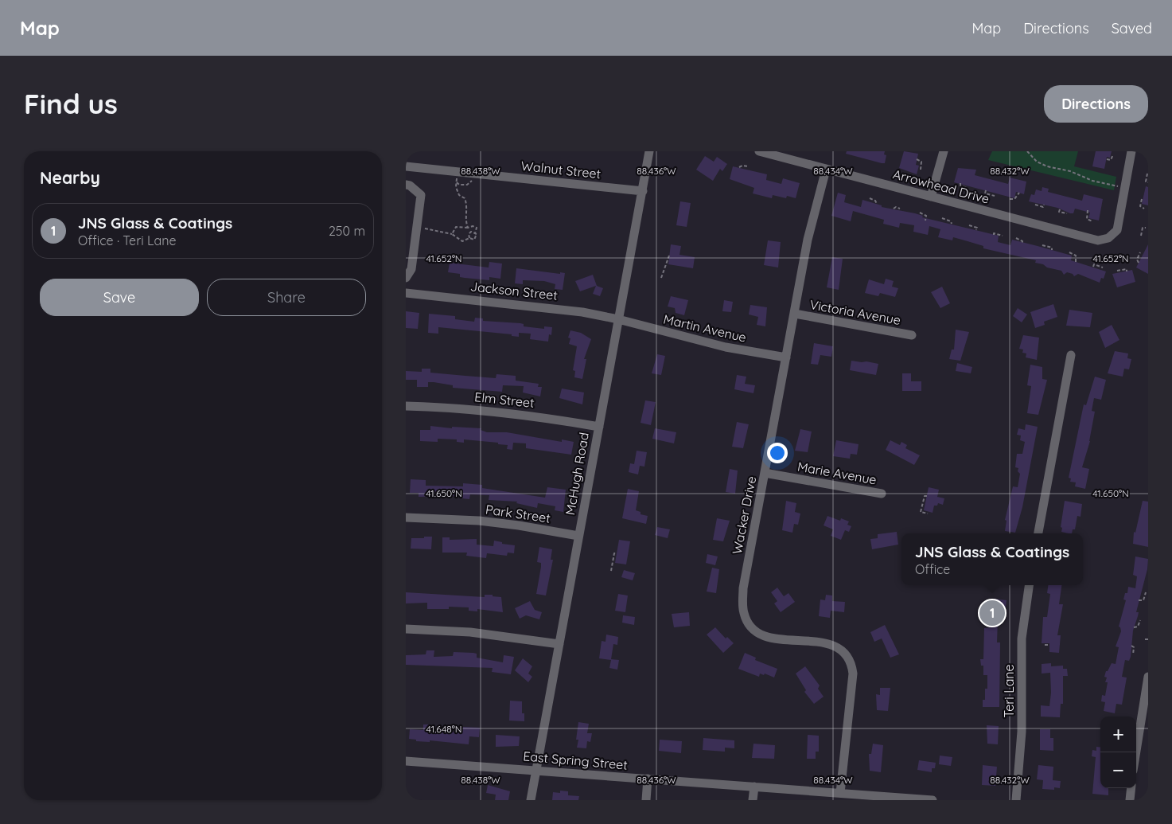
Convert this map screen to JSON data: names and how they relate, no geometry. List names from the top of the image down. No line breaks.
{"streets":{"street":["Walnut Street","Arrowhead Drive","Jackson Street","Victoria Avenue","Martin Avenue","Elm Street","Marie Avenue","McHugh Road","Park Street","Wacker Drive","Teri Lane","East Spring Street"]},"crossings":[["Walnut Street","McHugh Road"],["Arrowhead Drive","Wacker Drive"],["Jackson Street","Martin Avenue"],["Jackson Street","McHugh Road"],["Victoria Avenue","Wacker Drive"],["Martin Avenue","McHugh Road"],["Martin Avenue","Wacker Drive"],["Elm Street","McHugh Road"],["Marie Avenue","Wacker Drive"],["McHugh Road","Park Street"],["McHugh Road","East Spring Street"],["Wacker Drive","East Spring Street"]],"page":{"header":"Map","nav":["Map","Directions","Saved"],"buttons":["Directions",["Save","Share"]],"title":"Find us","heading":"Nearby","list":[{"mark":"1","name":"JNS Glass & Coatings","note":"Office · Teri Lane","value":"250 m"}],"popup":["JNS Glass & Coatings","Office"],"pins":"1","map_buttons":["+","−"]},"coordinates":["88.438°W","88.436°W","88.434°W","88.432°W","41.652°N","41.650°N","41.648°N"]}
